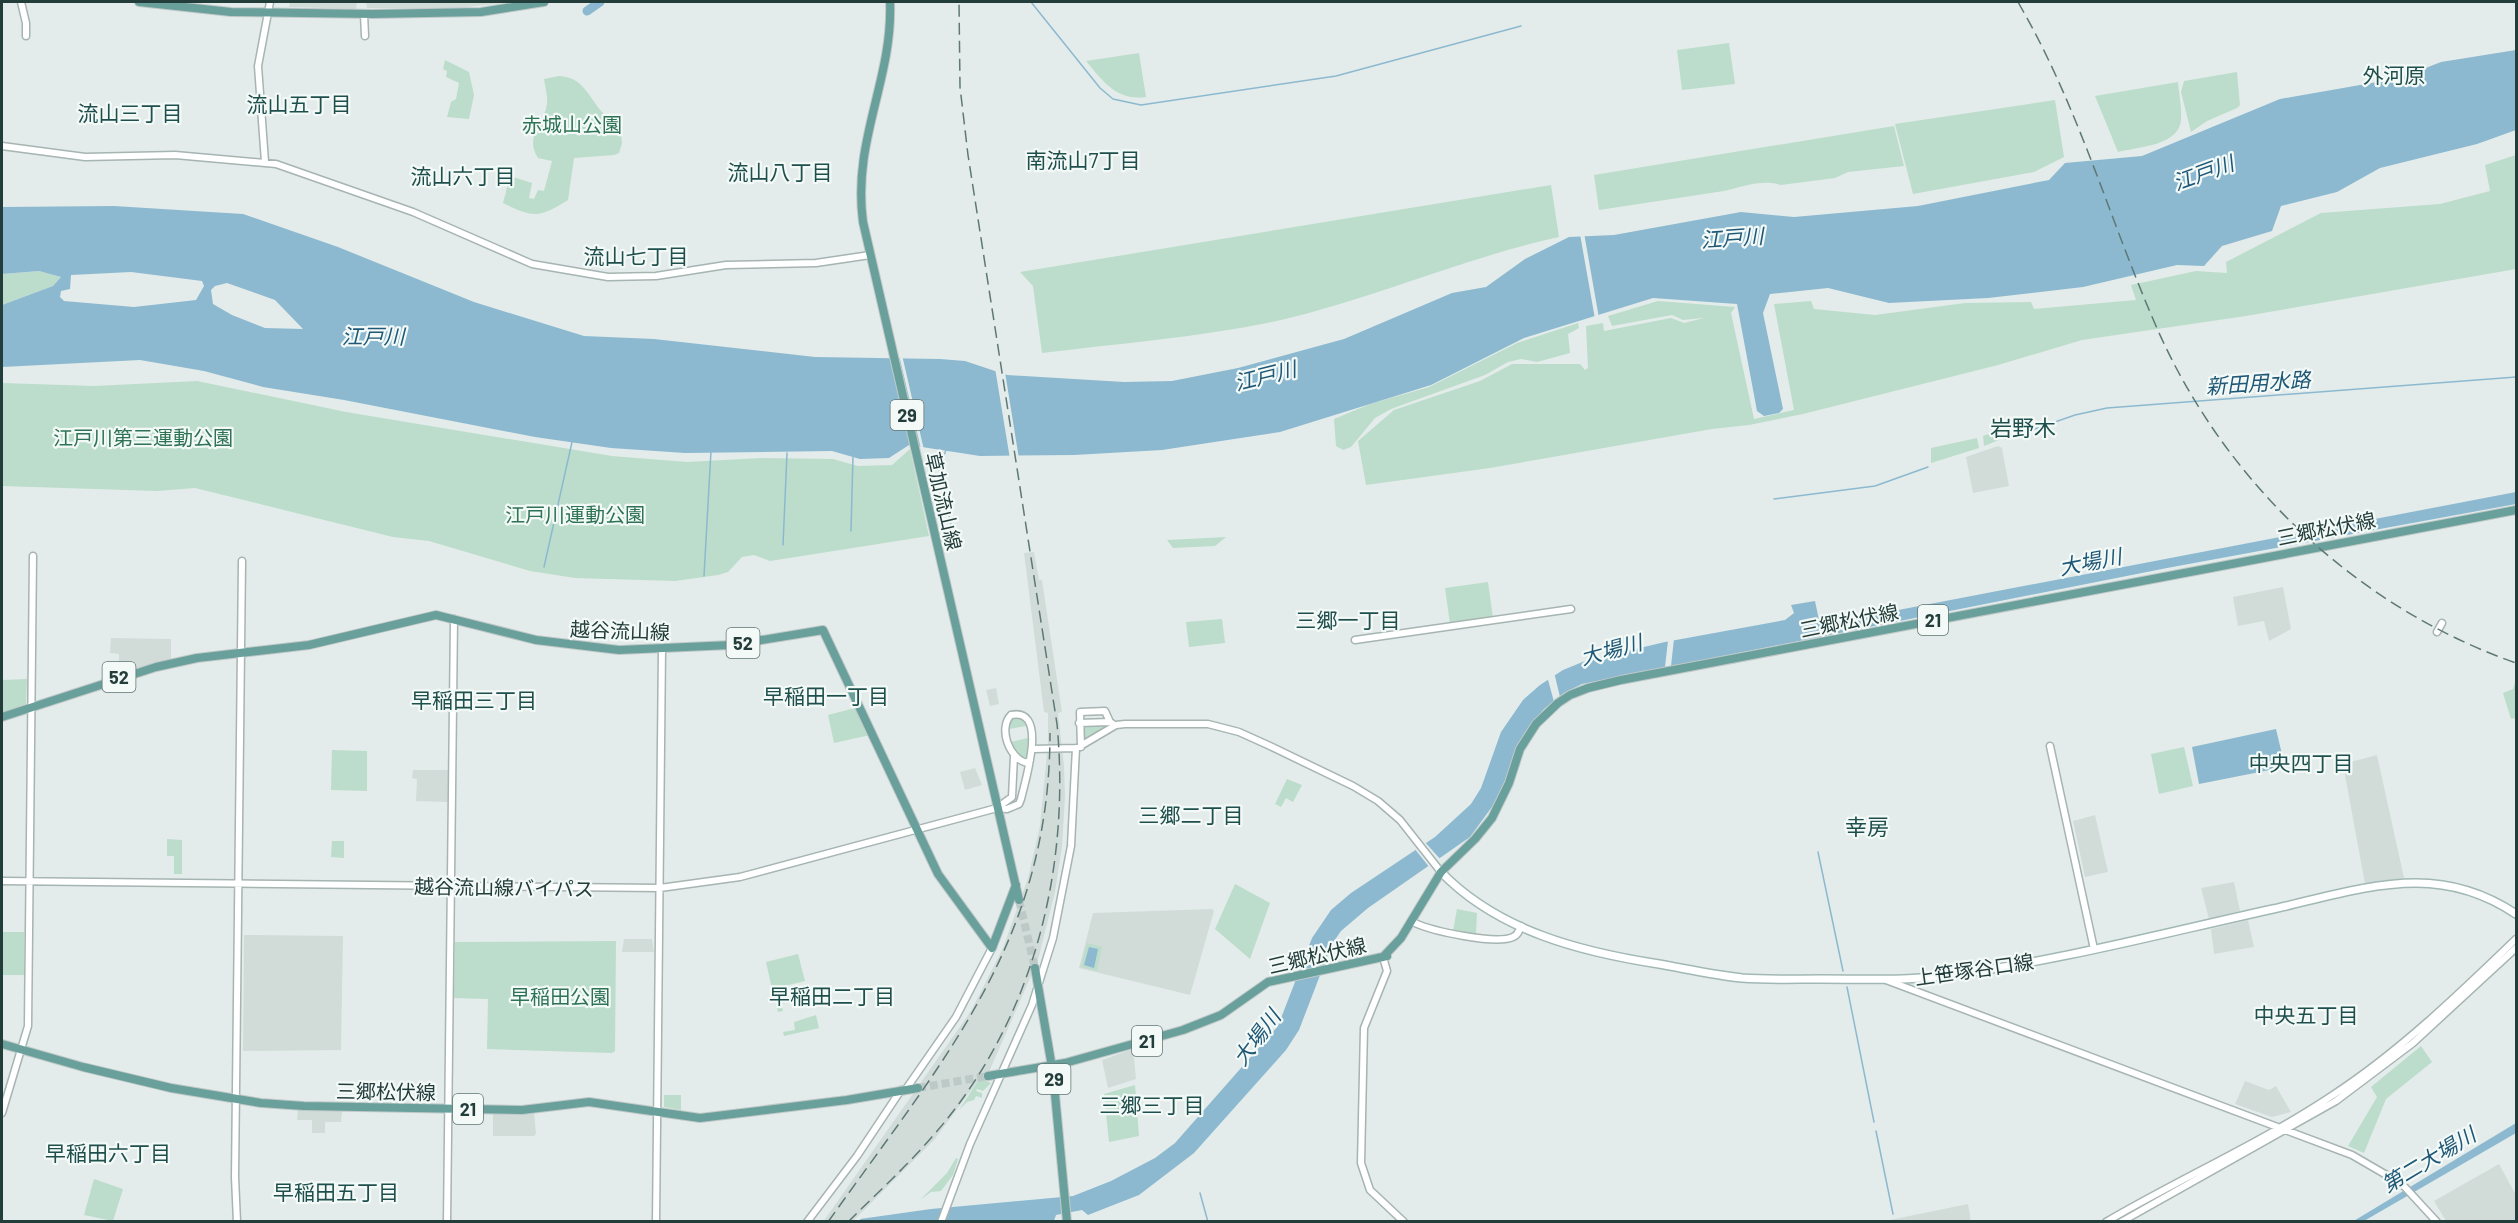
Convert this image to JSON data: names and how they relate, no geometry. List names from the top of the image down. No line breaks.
{"streets":{"main road":["29","草加流山線","三郷松伏線","21","越谷流山線","52","上笹塚谷口線"],"street":["越谷流山線バイパス"]},"crossings":[["29","三郷松伏線"],["草加流山線","越谷流山線バイパス"],["三郷松伏線","上笹塚谷口線"],["越谷流山線","越谷流山線バイパス"]],"districts":["外河原","流山五丁目","流山三丁目","南流山7丁目","流山八丁目","流山六丁目","流山七丁目","岩野木","三郷一丁目","早稲田一丁目","早稲田三丁目","中央四丁目","三郷二丁目","幸房","早稲田二丁目","中央五丁目","三郷三丁目","早稲田六丁目","早稲田五丁目"],"water":["江戸川","新田用水路","大場川","第二大場川"],"parks":["赤城山公園","江戸川第三運動公園","江戸川運動公園","早稲田公園"]}
